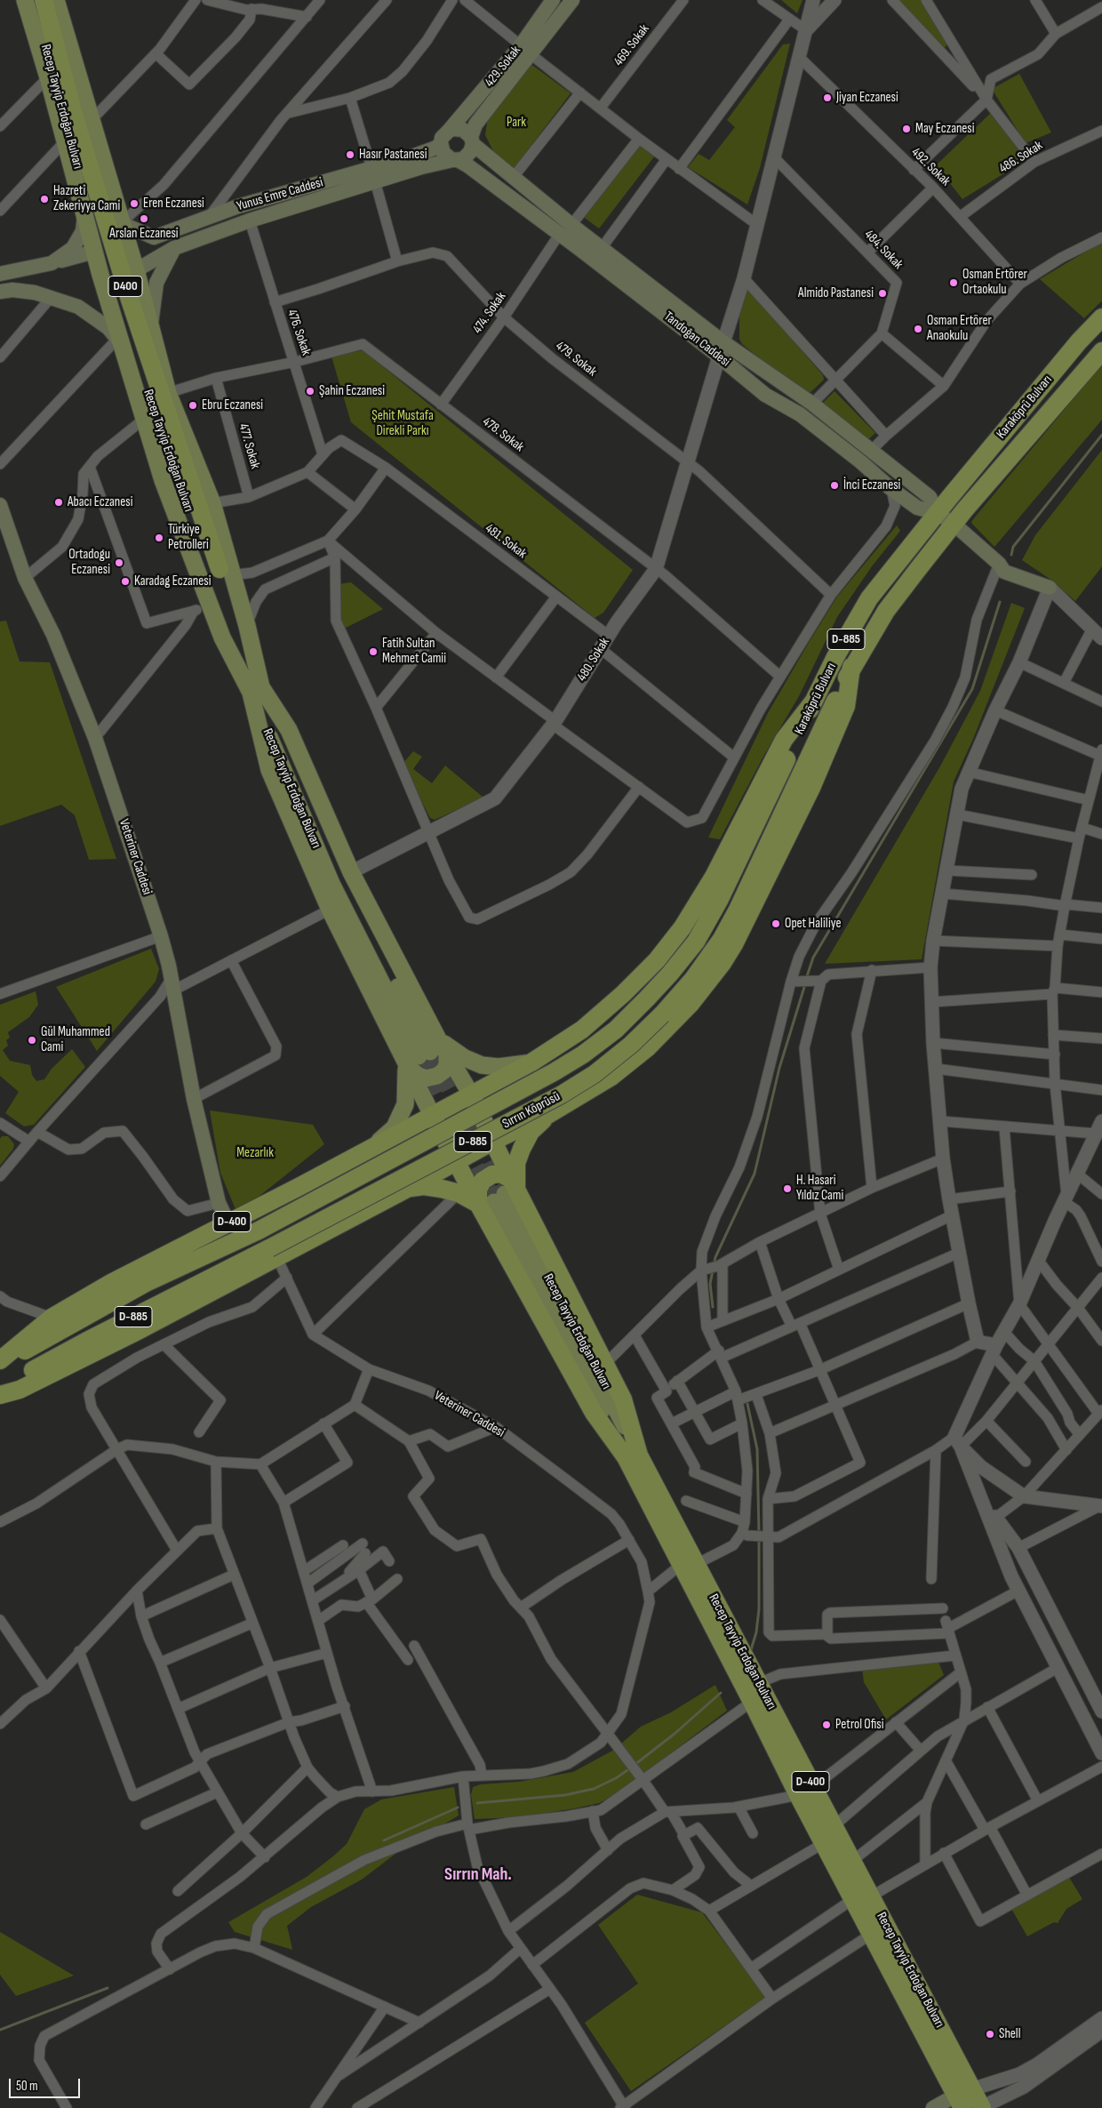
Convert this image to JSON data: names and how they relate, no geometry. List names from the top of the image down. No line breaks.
{"streets":{"highway":["Recep Tayyip Erdoğan Bulvarı","D400","Karaköprü Bulvarı","D-885","Sırrın Köprüsü","D-400"],"main road":["429. Sokak","Yunus Emre Caddesi","Tandoğan Caddesi","Veteriner Caddesi"],"street":["469. Sokak","486. Sokak","492. Sokak","484. Sokak","474. Sokak","476. Sokak","479. Sokak","478. Sokak","477. Sokak","481. Sokak","480. Sokak"]},"crossings":[["429. Sokak","Yunus Emre Caddesi"],["429. Sokak","Tandoğan Caddesi"],["Recep Tayyip Erdoğan Bulvarı","D-400"],["486. Sokak","492. Sokak"],["492. Sokak","480. Sokak"],["Yunus Emre Caddesi","476. Sokak"],["Yunus Emre Caddesi","Tandoğan Caddesi"],["484. Sokak","480. Sokak"],["474. Sokak","Tandoğan Caddesi"],["474. Sokak","479. Sokak"],["474. Sokak","478. Sokak"],["476. Sokak","479. Sokak"],["476. Sokak","478. Sokak"],["476. Sokak","481. Sokak"],["Tandoğan Caddesi","Karaköprü Bulvarı"],["Tandoğan Caddesi","480. Sokak"],["479. Sokak","480. Sokak"],["Karaköprü Bulvarı","Sırrın Köprüsü"],["478. Sokak","477. Sokak"],["478. Sokak","480. Sokak"],["481. Sokak","480. Sokak"],["D-885","Sırrın Köprüsü"],["Veteriner Caddesi","D-400"]],"districts":["Sırrın Mah."],"parks":["Park","Şehit Mustafa Direkli Parkı","Mezarlık"],"places":["Jiyan Eczanesi","May Eczanesi","Hasır Pastanesi","Hazreti Zekeriyya Cami","Eren Eczanesi","Arslan Eczanesi","Osman Ertörer Ortaokulu","Almido Pastanesi","Osman Ertörer Anaokulu","Şahin Eczanesi","Ebru Eczanesi","İnci Eczanesi","Abacı Eczanesi","Türkiye Petrolleri","Ortadogu Eczanesi","Karadag Eczanesi","Fatih Sultan Mehmet Camii","Opet Haliliye","Gül Muhammed Cami","H. Hasari Yıldız Cami","Petrol Ofisi","Shell"],"scale_bar":"50 m"}
